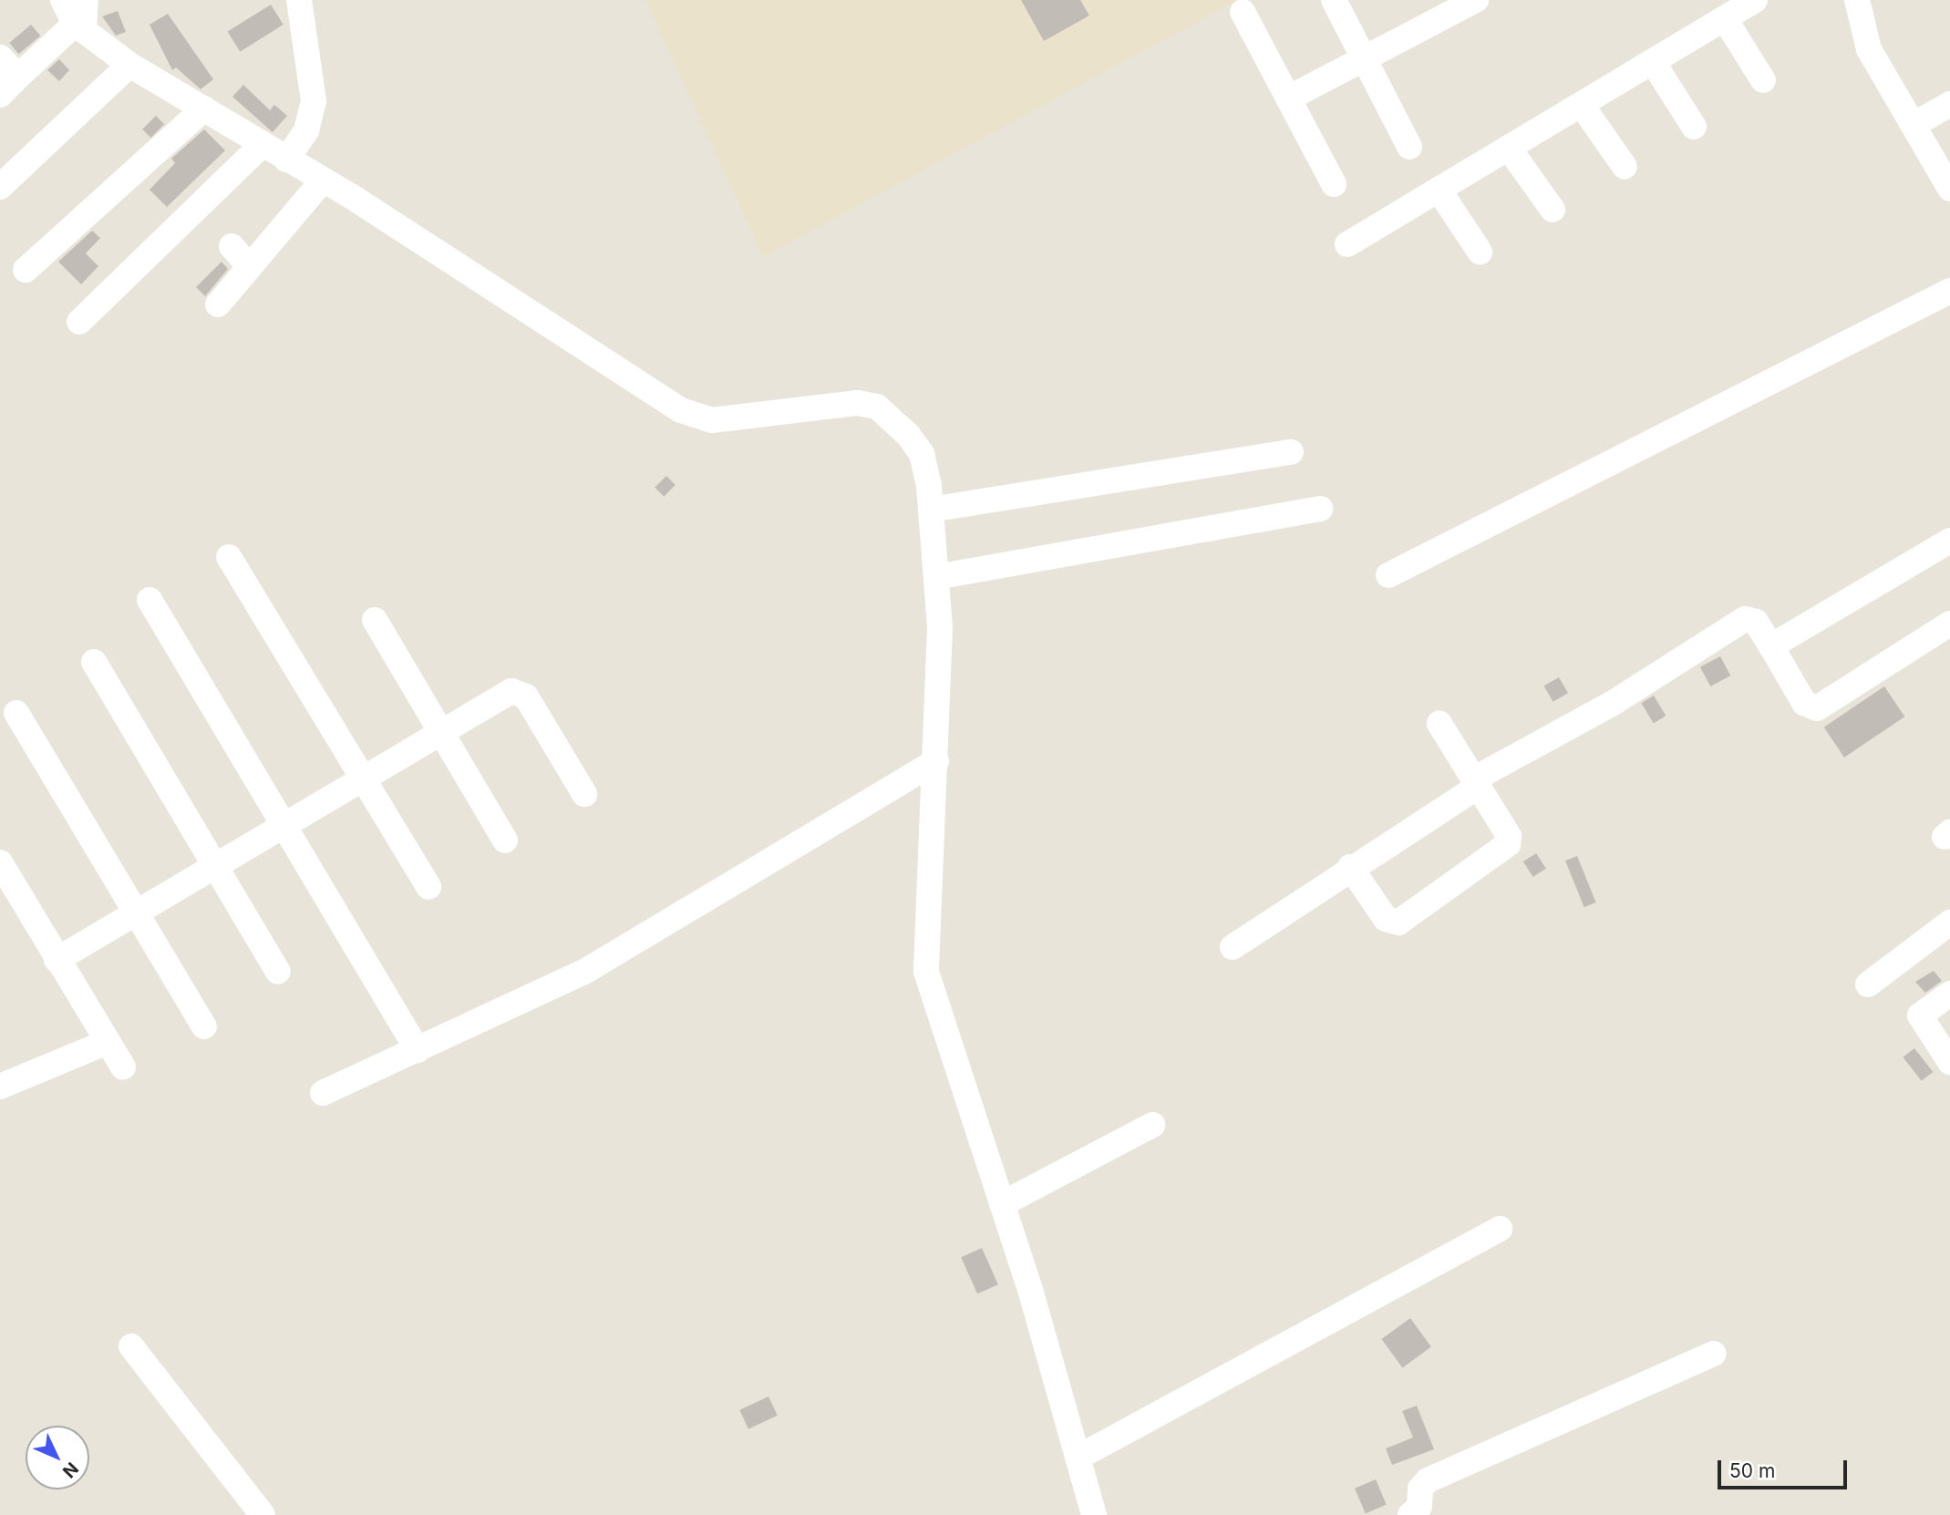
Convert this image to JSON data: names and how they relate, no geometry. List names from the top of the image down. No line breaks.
{"scale_bar":"50 m","north":"bottom right"}
